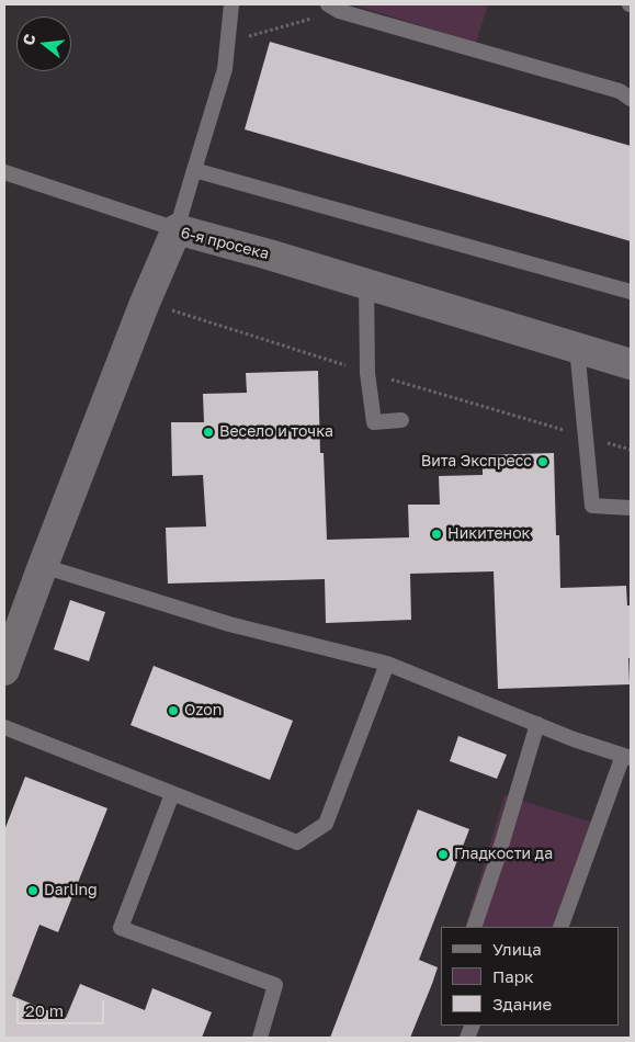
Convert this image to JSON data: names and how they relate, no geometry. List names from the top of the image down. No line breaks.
{"streets":{"street":["6-я просека"]},"places":["Весело и точка","Вита Экспресс","Никитенок","Ozon","Гладкости да","Darling"],"legend":["Улица","Парк","Здание"],"scale_bar":"20 m","north":"left"}
